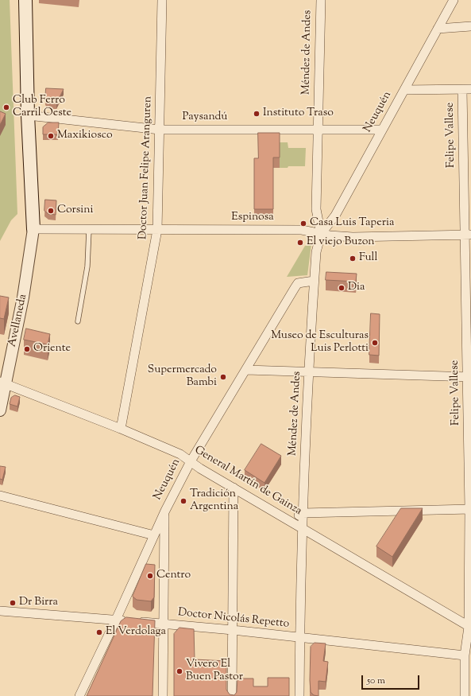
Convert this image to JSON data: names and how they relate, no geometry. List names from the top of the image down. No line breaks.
{"streets":{"street":["Méndez de Andes","Neuquén","Paysandú","Felipe Vallese","Doctor Juan Felipe Aranguren","Espinosa","Avellaneda","General Martín de Gainza","Doctor Nicolás Repetto"]},"crossings":[["Méndez de Andes","Neuquén"],["Méndez de Andes","Paysandú"],["Méndez de Andes","Espinosa"],["Méndez de Andes","General Martín de Gainza"],["Méndez de Andes","Doctor Nicolás Repetto"],["Neuquén","Paysandú"],["Neuquén","Espinosa"],["Neuquén","General Martín de Gainza"],["Neuquén","Doctor Nicolás Repetto"],["Paysandú","Doctor Juan Felipe Aranguren"],["Felipe Vallese","Espinosa"],["Felipe Vallese","General Martín de Gainza"],["Felipe Vallese","Doctor Nicolás Repetto"],["Doctor Juan Felipe Aranguren","Espinosa"],["Doctor Juan Felipe Aranguren","General Martín de Gainza"],["Espinosa","Avellaneda"],["Avellaneda","General Martín de Gainza"]],"places":["Club Ferro Carril Oeste","Instituto Traso","Maxikiosco","Corsini","Casa Luis Taperia","El viejo Buzon","Full","Dia","Museo de Esculturas Luis Perlotti","Oriente","Supermercado Bambi","Tradición Argentina","Centro","Dr Birra","El Verdolaga","Vivero El Buen Pastor"],"scale_bar":"50 m"}
